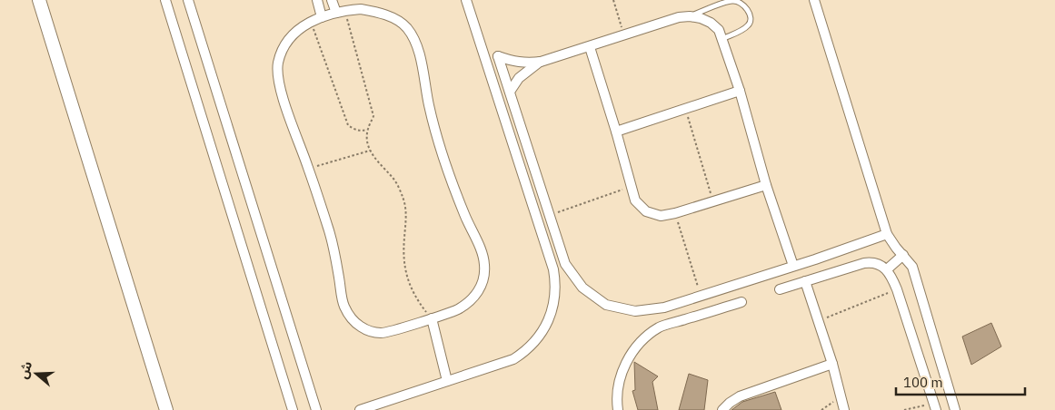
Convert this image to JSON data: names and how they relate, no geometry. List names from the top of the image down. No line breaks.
{"scale_bar":"100 m","north":"left"}
